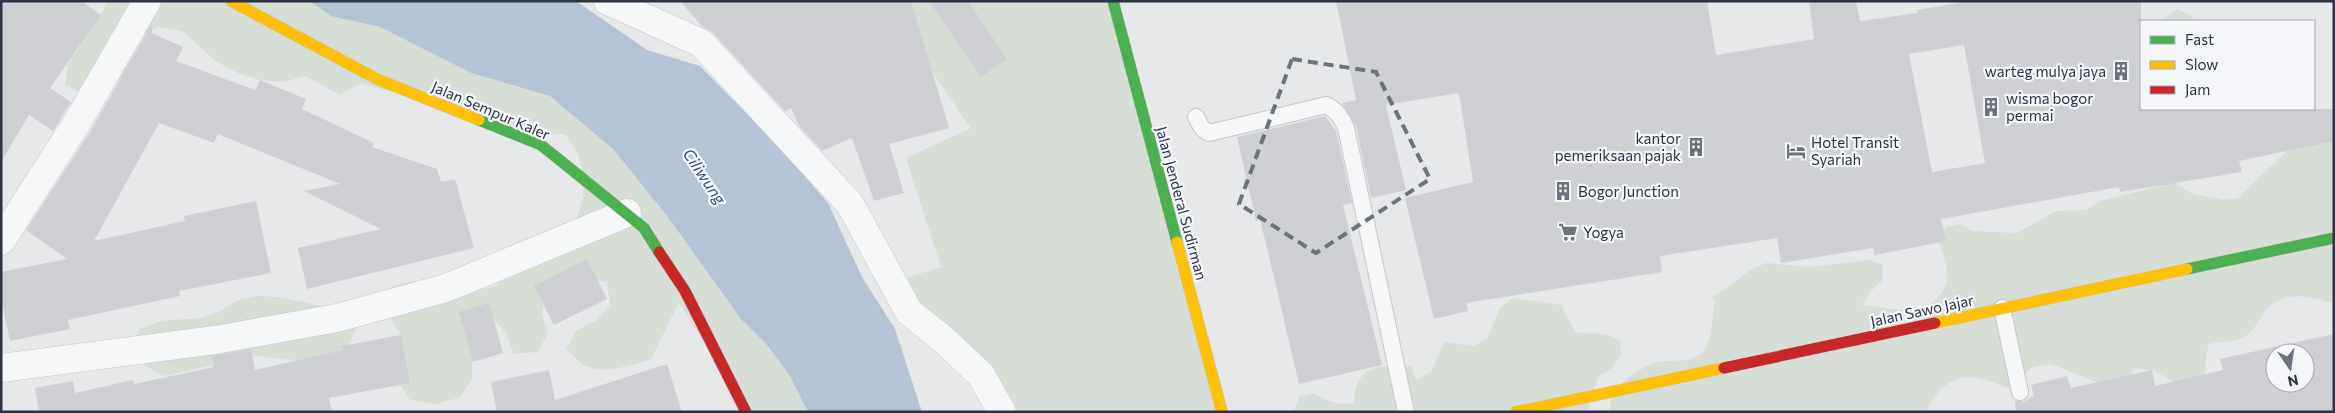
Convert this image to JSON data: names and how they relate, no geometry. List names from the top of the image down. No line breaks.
{"streets":{"street":["Jalan Sempur Kaler","Jalan Jenderal Sudirman","Jalan Sawo Jajar"]},"water":["Ciliwung"],"places":{"building":["warteg mulya jaya","wisma bogor permai","kantor pemeriksaan pajak","Bogor Junction"],"hotel":["Hotel Transit Syariah"],"supermarket":["Yogya"]},"legend":["Fast","Slow","Jam"],"north":"bottom"}
